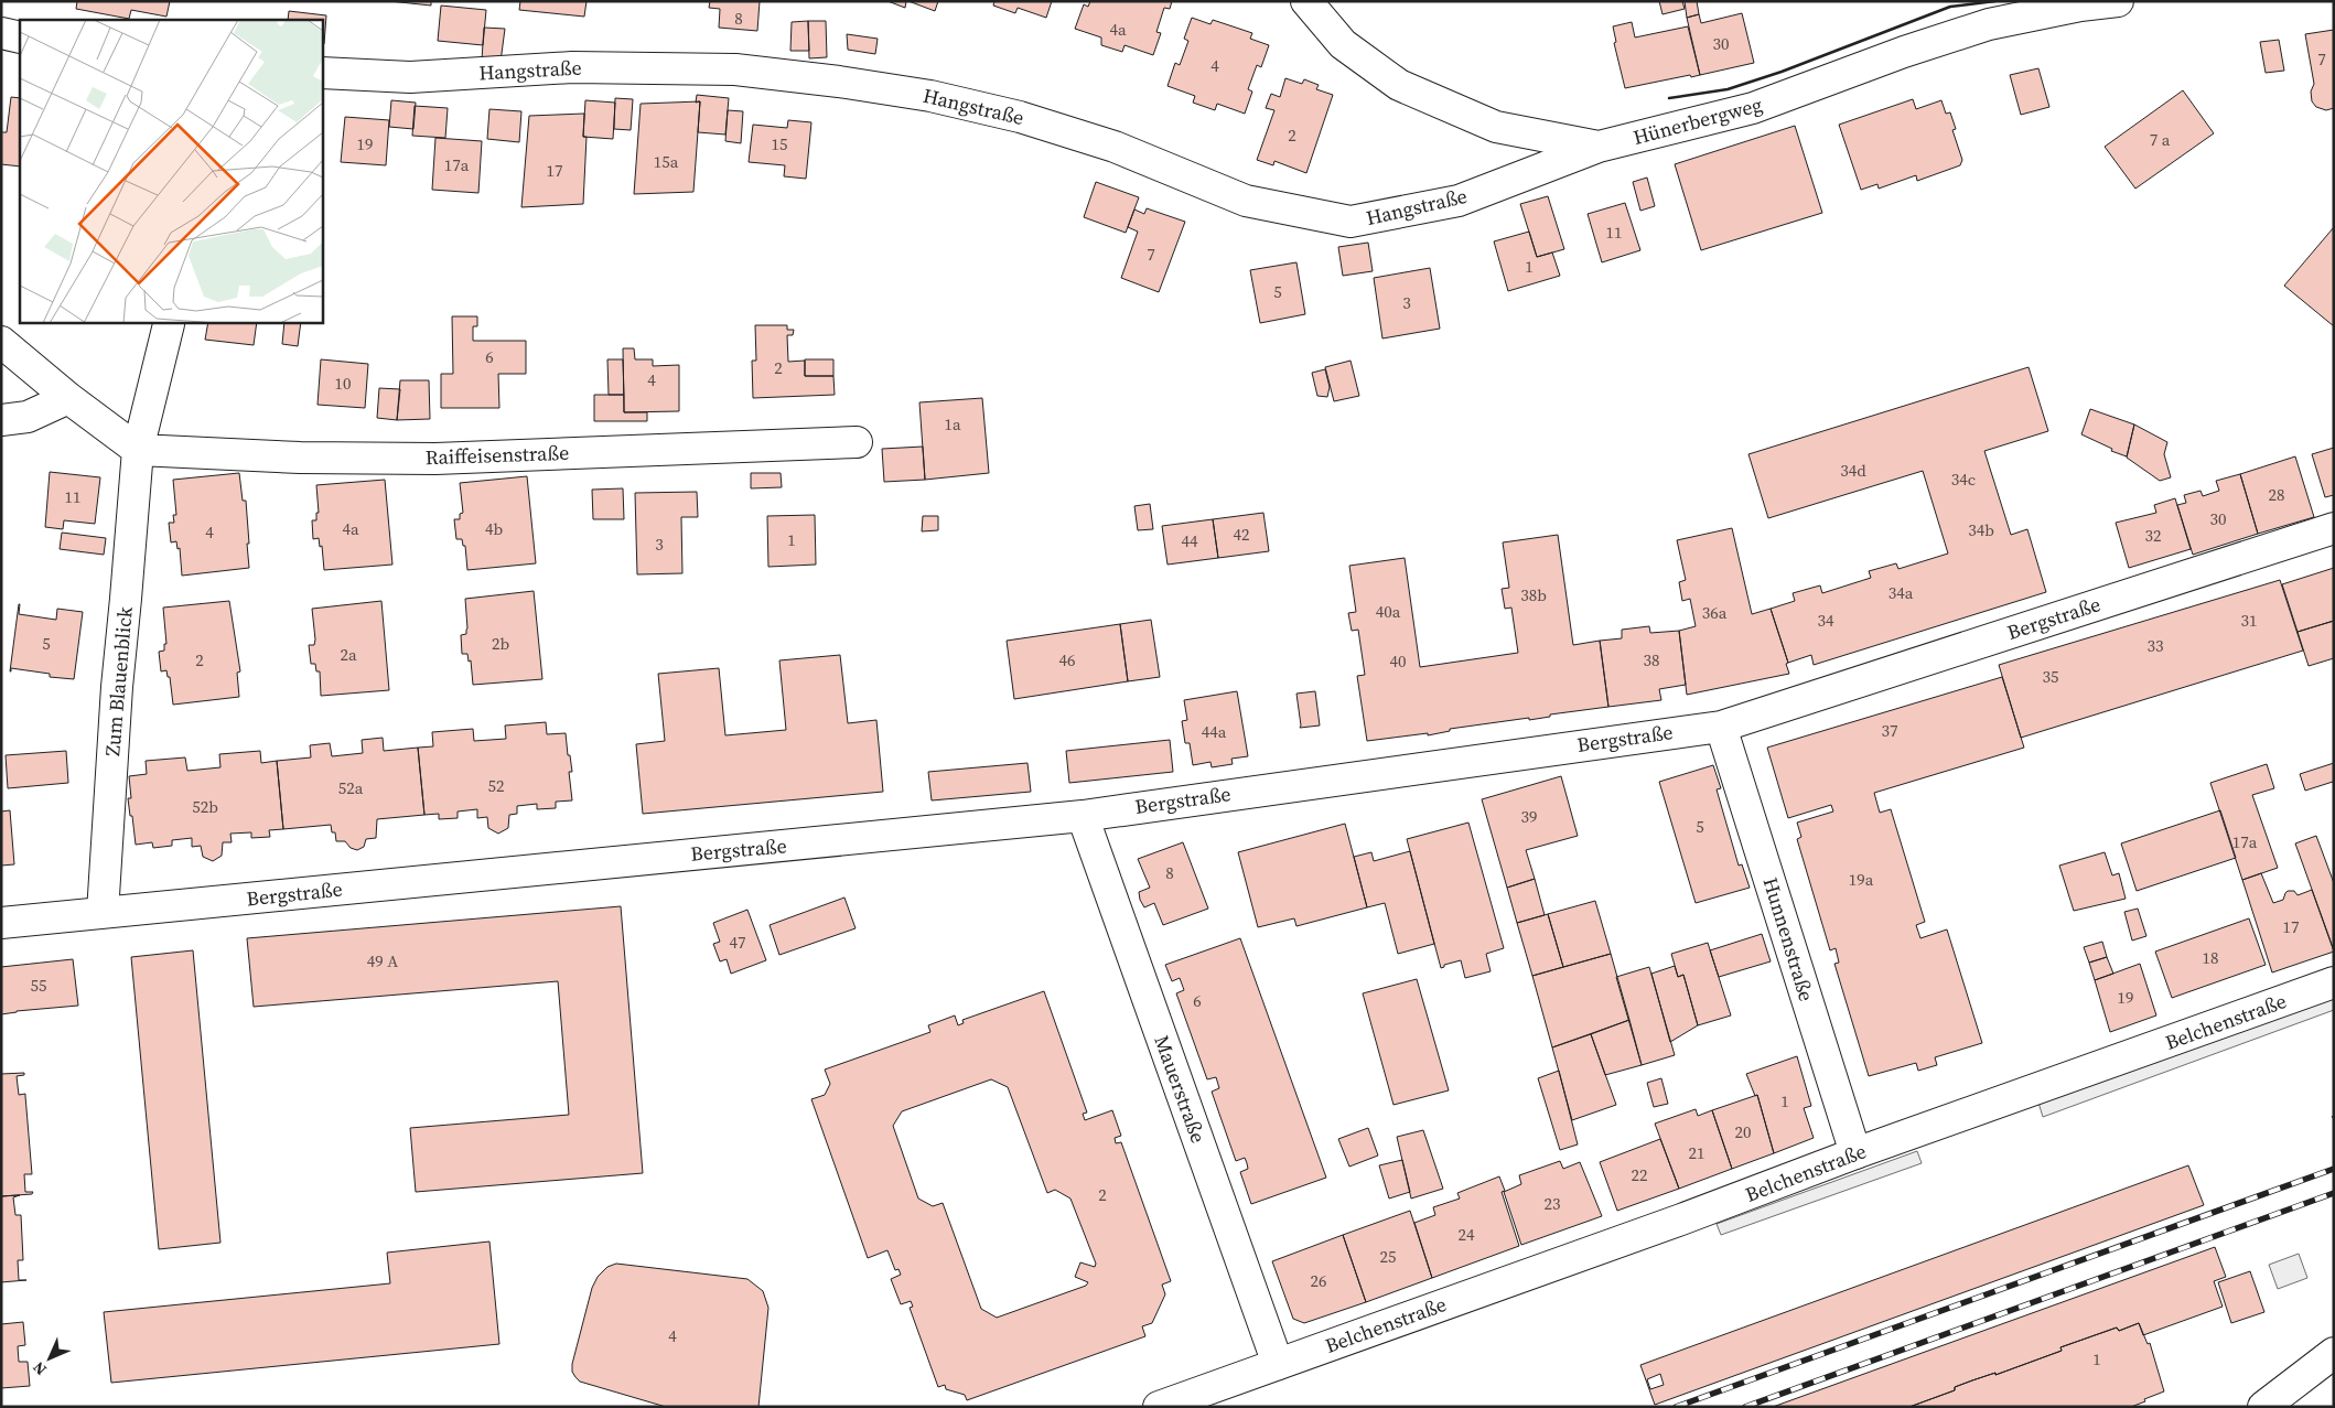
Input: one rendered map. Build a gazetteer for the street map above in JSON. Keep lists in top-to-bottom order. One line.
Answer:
{"streets":{"street":["Hangstraße","Hünerbergweg","Raiffeisenstraße","Bergstraße","Zum Blauenblick","Hunnenstraße","Belchenstraße","Mauerstraße"]},"crossings":[["Hangstraße","Hünerbergweg"],["Raiffeisenstraße","Zum Blauenblick"],["Bergstraße","Zum Blauenblick"],["Bergstraße","Hunnenstraße"],["Bergstraße","Mauerstraße"],["Hunnenstraße","Belchenstraße"],["Belchenstraße","Mauerstraße"]],"house_numbers":["8","4a","30","7","4","2","7 a","19","15","15a","17a","17","11","7","1","5","3","6","2","4","10","1a","34d","34c","28","11","30","4a","4b","34b","4","42","32","1","44","3","34a","38b","40a","36a","34","31","5","2b","33","2a","2","46","38","40","35","37","44a","52","52a","52b","39","5","17a","8","19a","17","47","18","49 A","55","19","6","1","20","21","22","2","23","24","25","26","4","1"],"north":"bottom left"}
